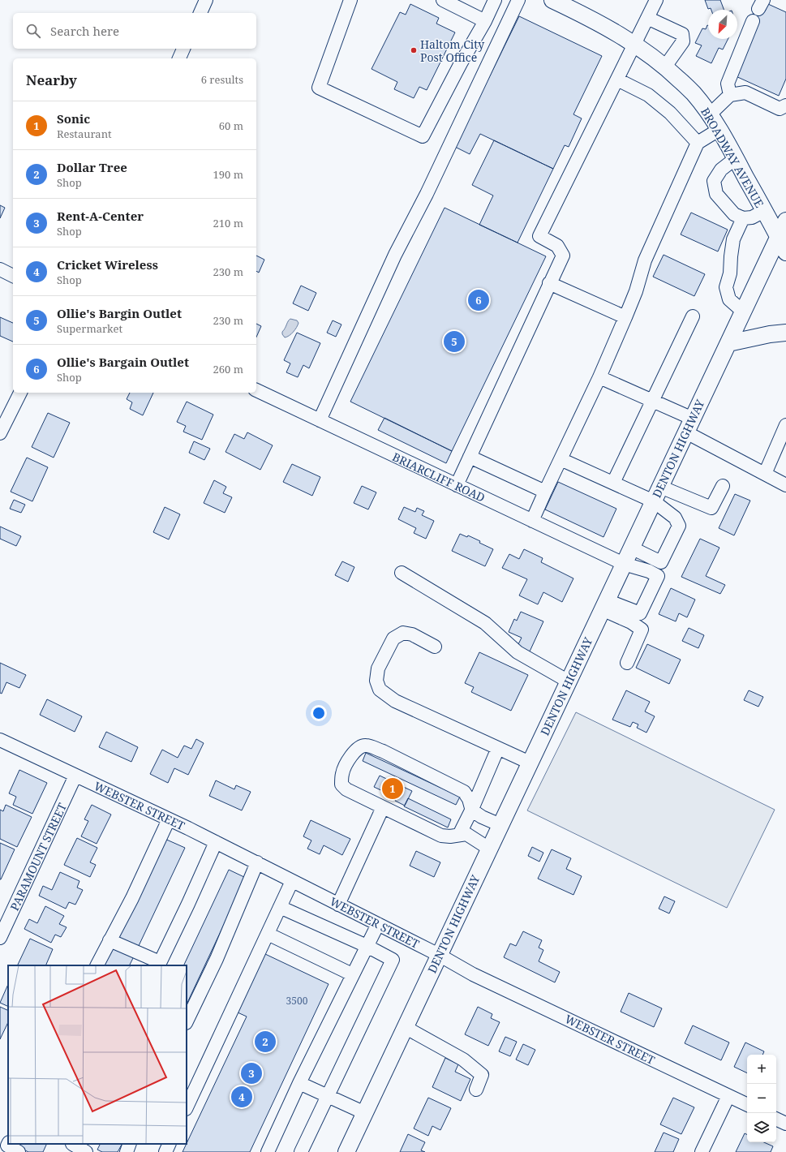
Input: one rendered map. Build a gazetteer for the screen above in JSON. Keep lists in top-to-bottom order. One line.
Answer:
{"streets":{"main road":["BROADWAY AVENUE","DENTON HIGHWAY"],"street":["BRIARCLIFF ROAD","WEBSTER STREET","PARAMOUNT STREET"]},"crossings":[["BROADWAY AVENUE","DENTON HIGHWAY"],["DENTON HIGHWAY","BRIARCLIFF ROAD"],["DENTON HIGHWAY","WEBSTER STREET"],["WEBSTER STREET","PARAMOUNT STREET"]],"places":["Haltom City Post Office"],"house_numbers":["3500"],"north":"bottom left","page":{"search":"Search here","heading":["Nearby","6 results"],"list":[{"mark":"1","name":"Sonic","note":"Restaurant","value":"60 m"},{"mark":"2","name":"Dollar Tree","note":"Shop","value":"190 m"},{"mark":"3","name":"Rent-A-Center","note":"Shop","value":"210 m"},{"mark":"4","name":"Cricket Wireless","note":"Shop","value":"230 m"},{"mark":"5","name":"Ollie's Bargin Outlet","note":"Supermarket","value":"230 m"},{"mark":"6","name":"Ollie's Bargain Outlet","note":"Shop","value":"260 m"}],"pins":["6","5","1","2","3","4"],"map_buttons":["+","−"]}}
